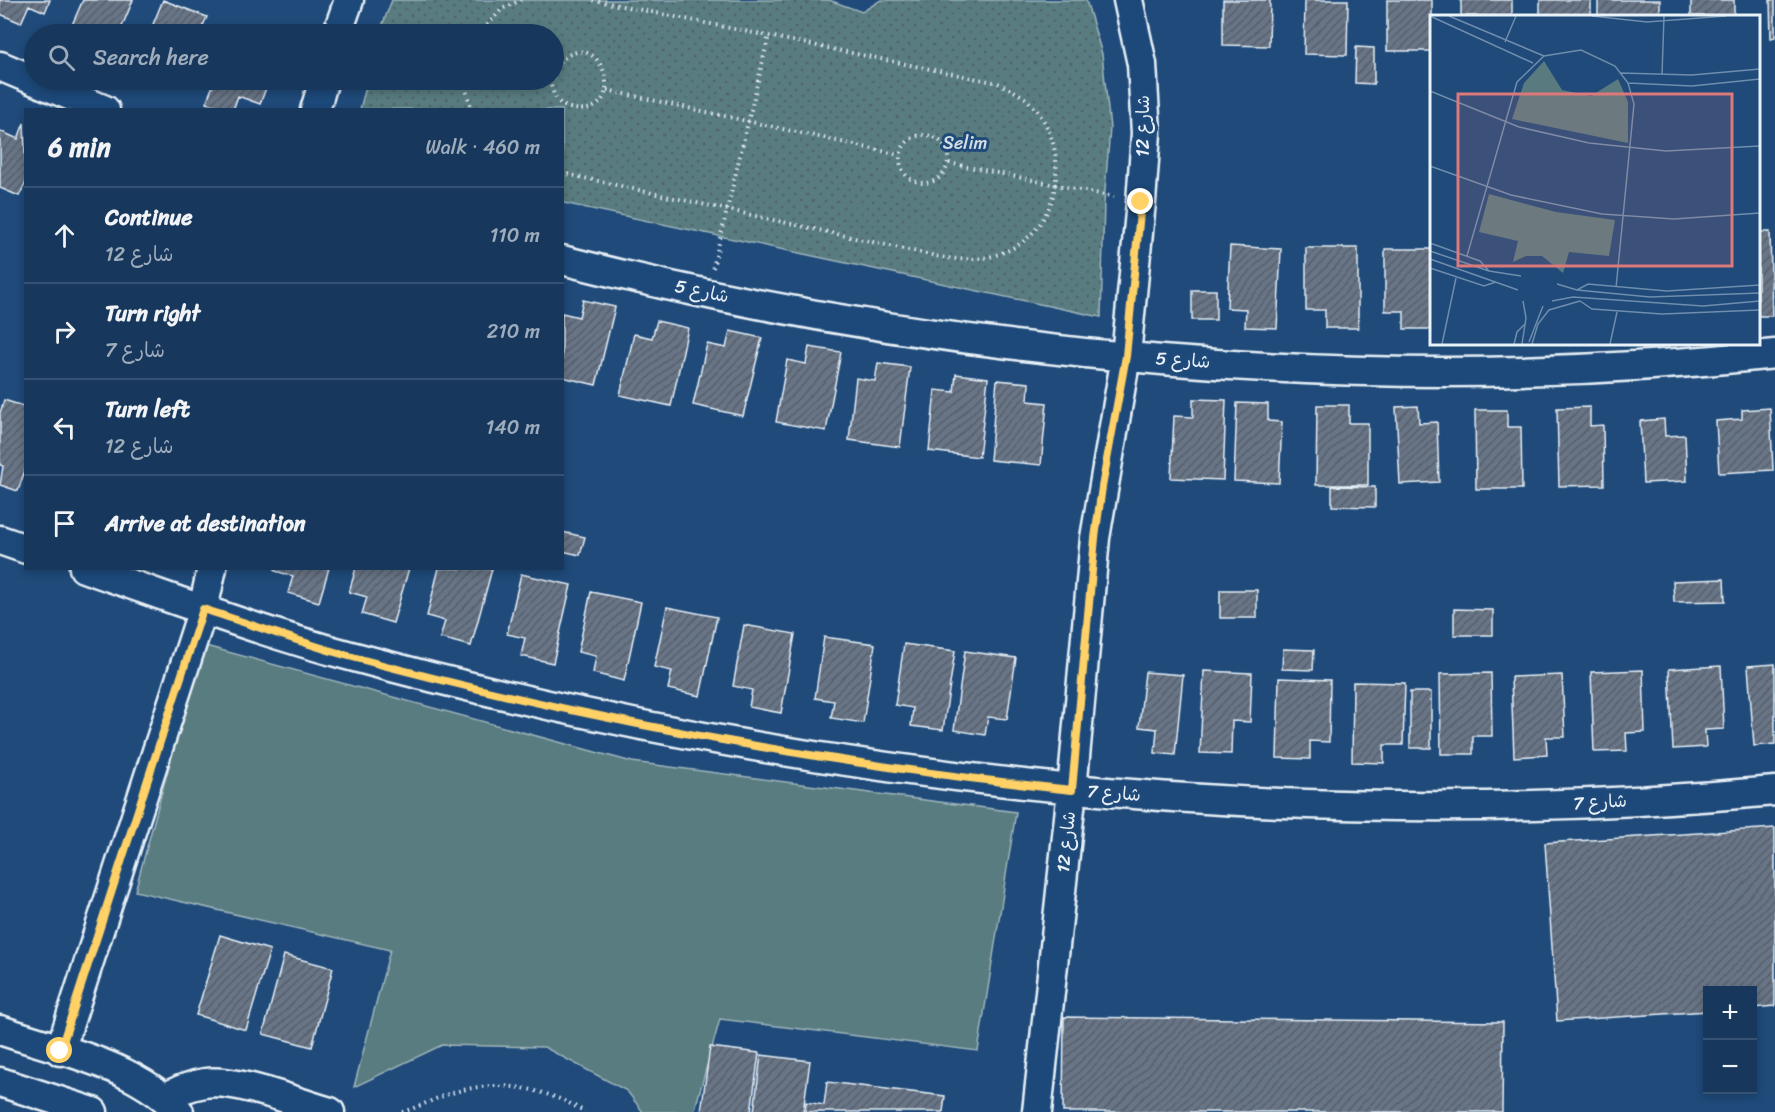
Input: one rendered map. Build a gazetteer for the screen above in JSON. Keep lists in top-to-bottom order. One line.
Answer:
{"streets":{"street":["شارع 12","شارع 5","شارع 7"]},"crossings":[["شارع 12","شارع 5"],["شارع 12","شارع 7"]],"parks":["Selim"],"page":{"search":"Search here","heading":["6 min","Walk · 460 m"],"list":[["Continue","شارع 12","110 m"],["Turn right","شارع 7","210 m"],["Turn left","شارع 12","140 m"],"Arrive at destination"],"map_buttons":["+","−"]}}
